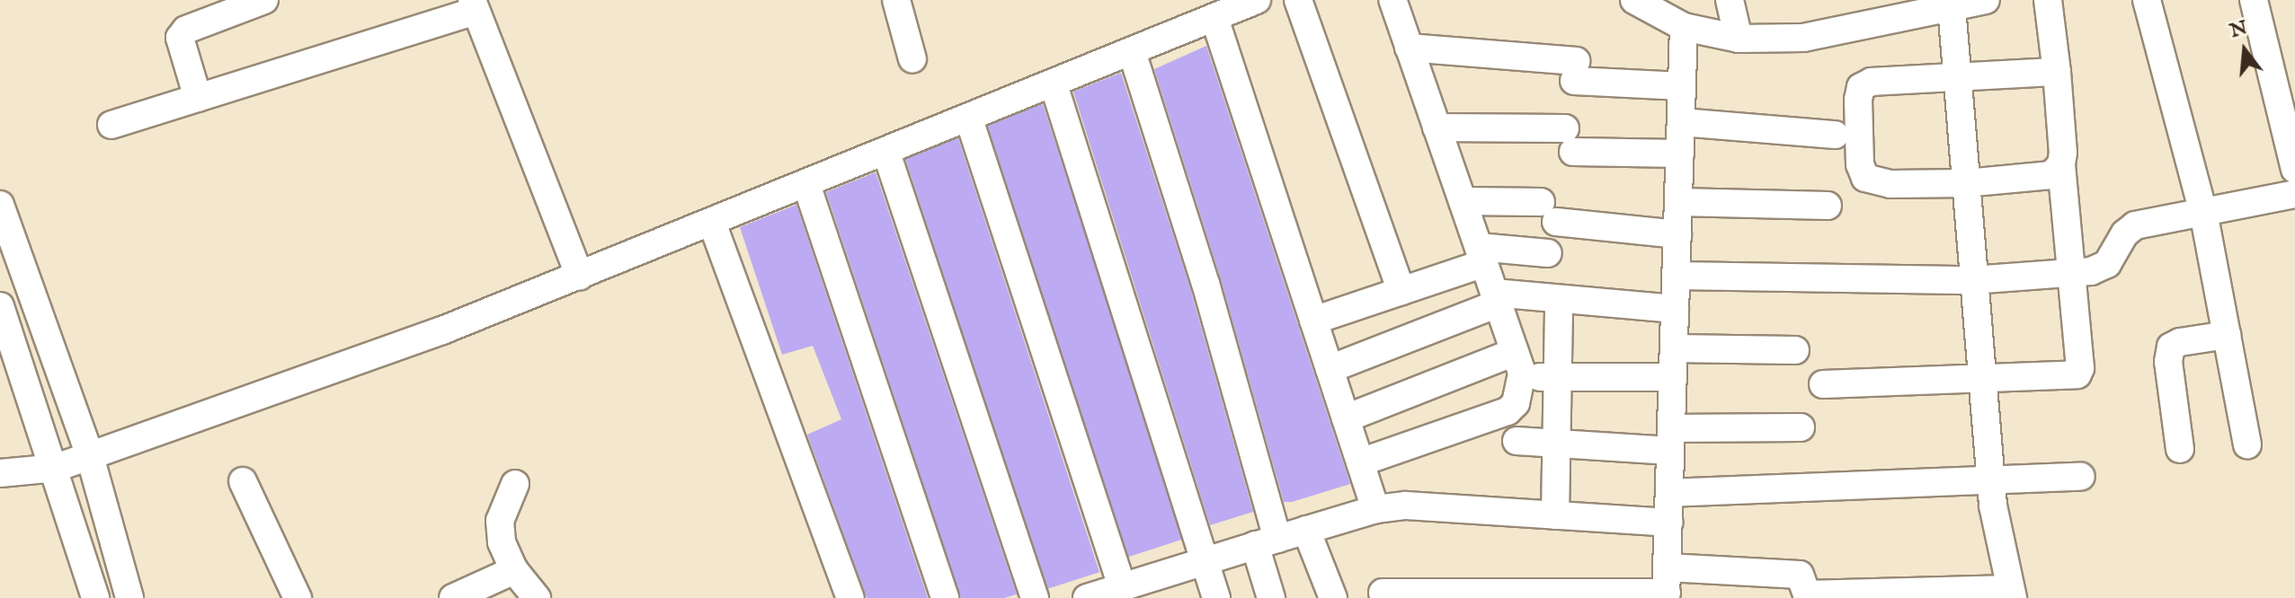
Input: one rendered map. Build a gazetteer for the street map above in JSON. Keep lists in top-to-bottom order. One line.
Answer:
{"north":"top"}
